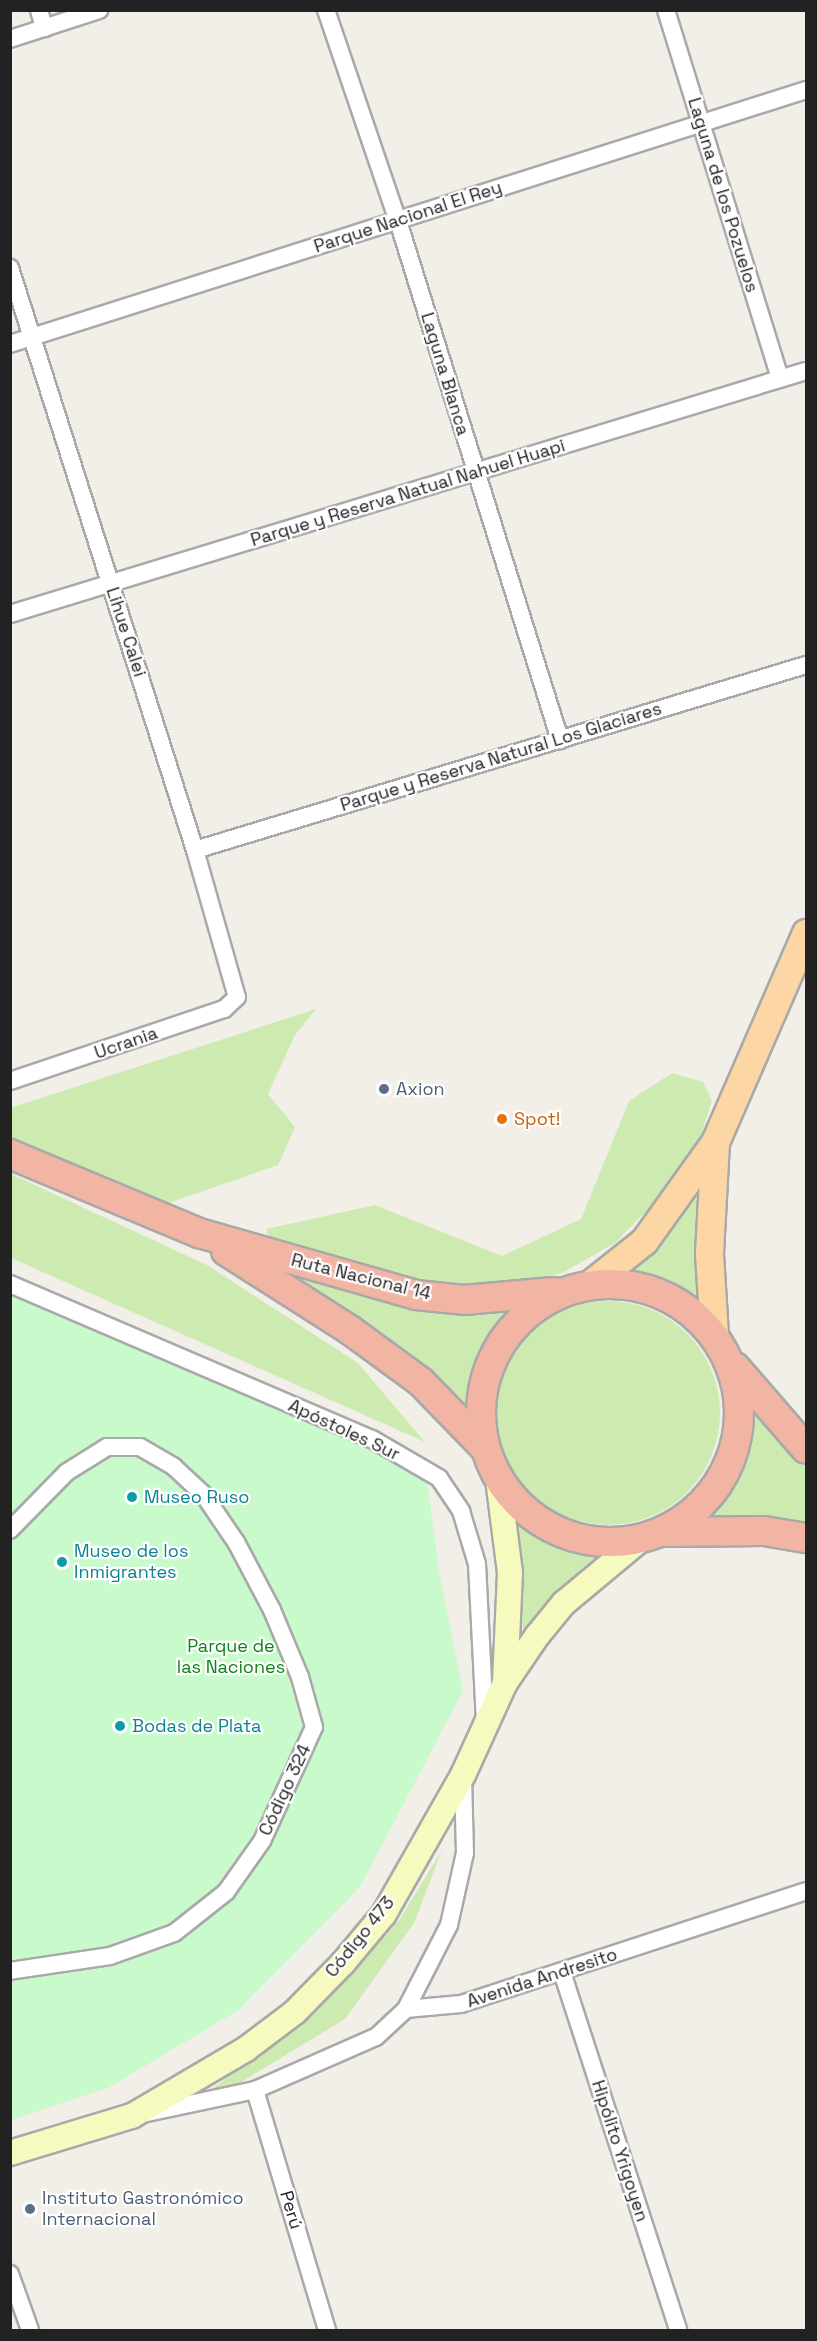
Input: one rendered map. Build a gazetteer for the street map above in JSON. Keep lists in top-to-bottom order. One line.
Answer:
{"streets":{"highway":["Ruta Nacional 14"],"main road":["Código 473"],"street":["Laguna de los Pozuelos","Parque Nacional El Rey","Laguna Blanca","Parque y Reserva Natual Nahuel Huapi","Lihue Calei","Parque y Reserva Natural Los Glaciares","Ucrania","Apóstoles Sur","Código 324","Avenida Andresito","Hipólito Yrigoyen","Perú"]},"crossings":[["Laguna de los Pozuelos","Parque Nacional El Rey"],["Laguna de los Pozuelos","Parque y Reserva Natual Nahuel Huapi"],["Parque Nacional El Rey","Laguna Blanca"],["Parque Nacional El Rey","Lihue Calei"],["Laguna Blanca","Parque y Reserva Natual Nahuel Huapi"],["Laguna Blanca","Parque y Reserva Natural Los Glaciares"],["Parque y Reserva Natual Nahuel Huapi","Lihue Calei"],["Lihue Calei","Parque y Reserva Natural Los Glaciares"],["Lihue Calei","Ucrania"],["Apóstoles Sur","Código 473"],["Avenida Andresito","Hipólito Yrigoyen"]],"parks":["Parque de las Naciones"],"places":["Axion","Spot!","Museo Ruso","Museo de los Inmigrantes","Bodas de Plata","Instituto Gastronómico Internacional"]}
